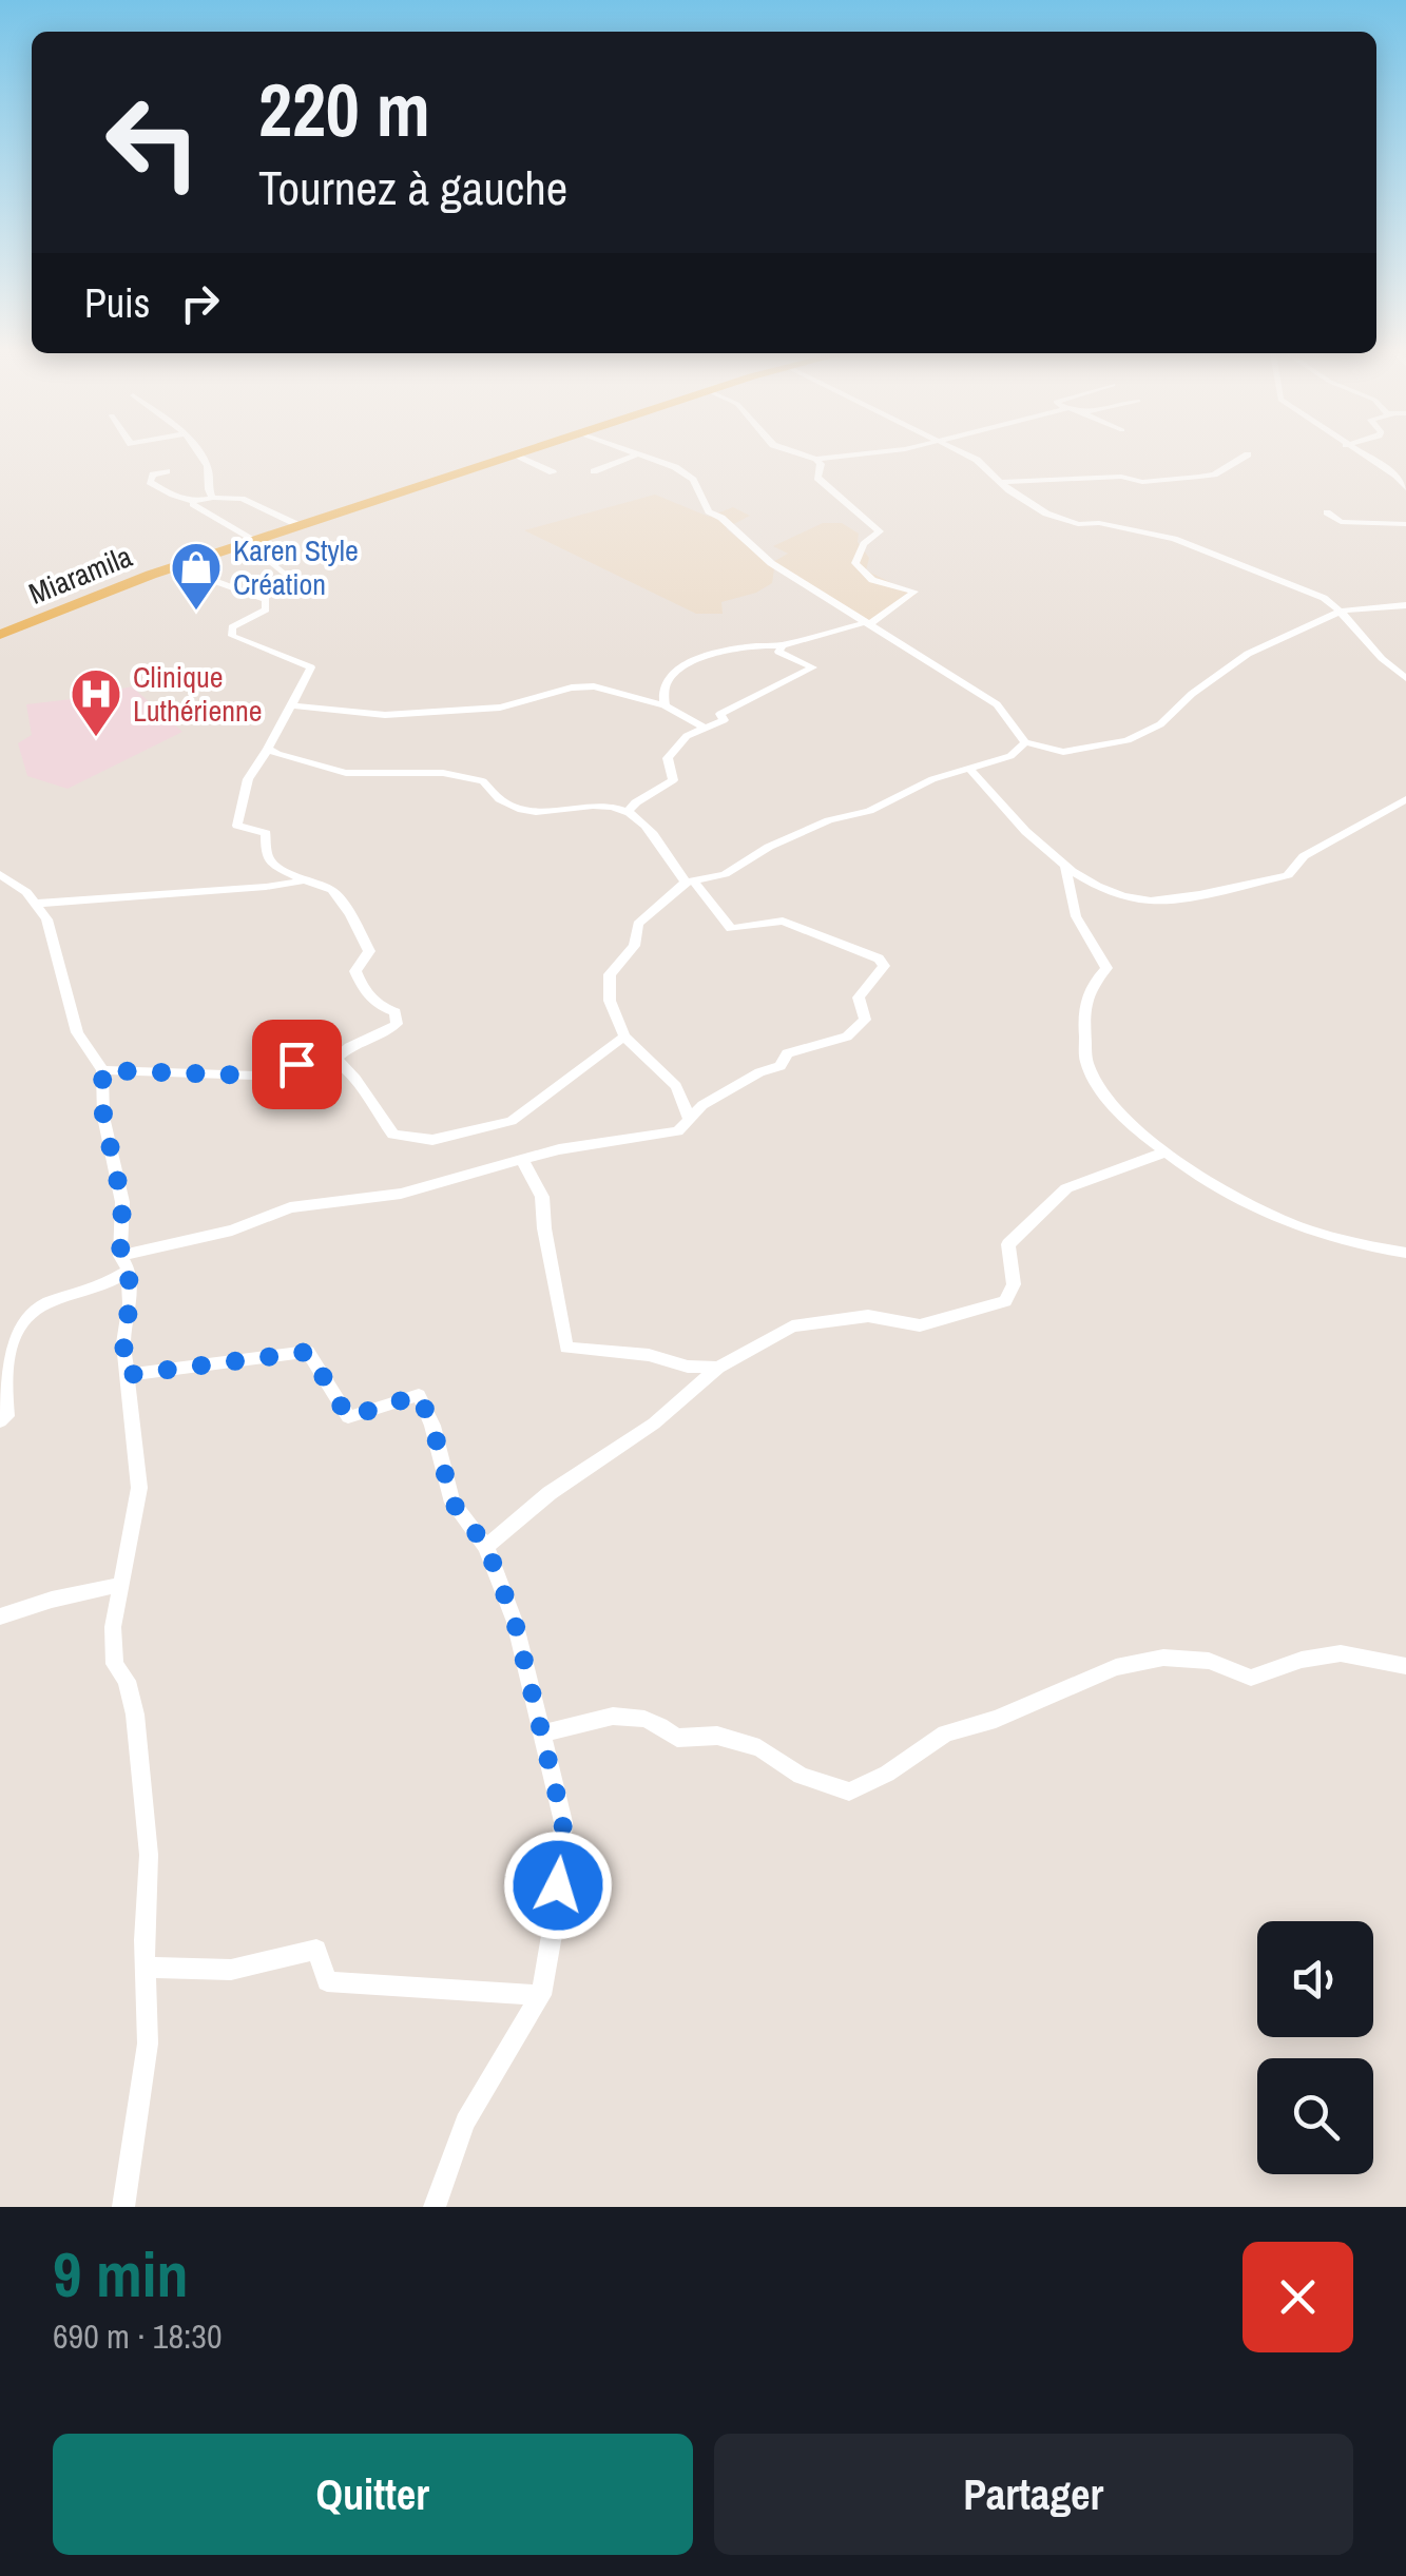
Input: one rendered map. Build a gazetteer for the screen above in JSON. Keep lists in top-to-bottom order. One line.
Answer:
{"streets":{"main road":["Miaramila"]},"places":{"shop":["Karen Style Création"],"hospital":["Clinique Luthérienne"]},"page":{"turn":["220 m","Tournez à gauche"],"then":"Puis","heading":["9 min","690 m · 18:30"],"buttons":["Quitter","Partager"]}}
